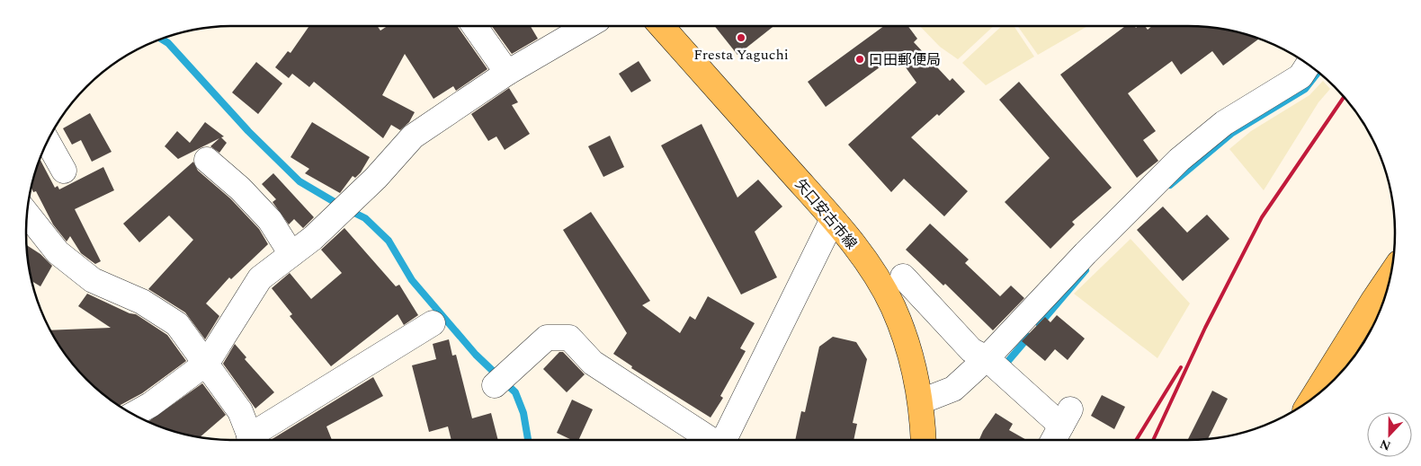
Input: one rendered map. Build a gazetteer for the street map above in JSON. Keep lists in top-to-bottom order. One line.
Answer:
{"streets":{"main road":["矢口安古市線"]},"places":["Fresta Yaguchi","口田郵便局"],"north":"bottom"}
